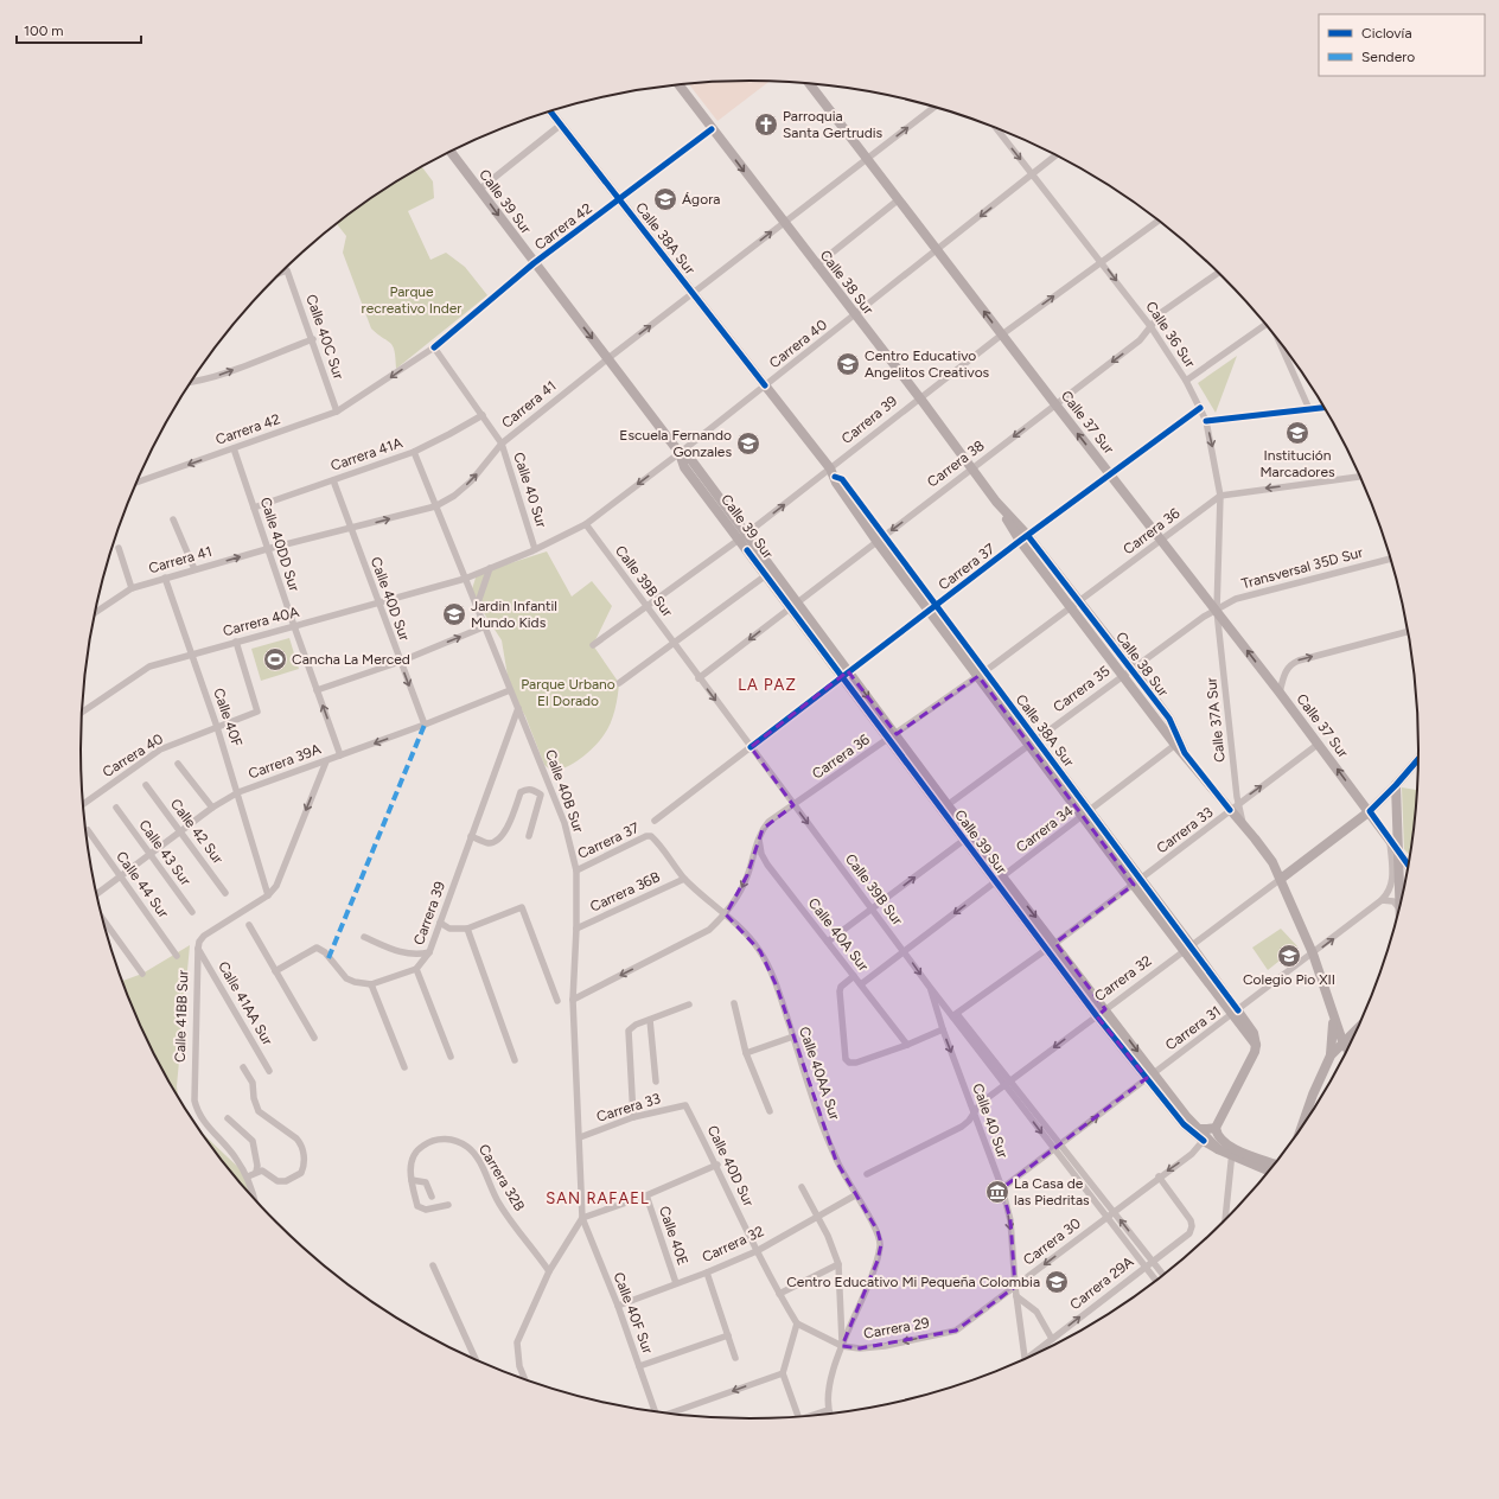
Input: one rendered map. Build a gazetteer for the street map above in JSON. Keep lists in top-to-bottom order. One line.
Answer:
{"streets":{"street":["Calle 39 Sur","Carrera 42","Calle 38A Sur","Calle 38 Sur","Calle 36 Sur","Calle 40C Sur","Carrera 40","Carrera 41","Carrera 39","Calle 37 Sur","Carrera 41A","Carrera 38","Calle 40 Sur","Carrera 36","Calle 40DD Sur","Carrera 37","Transversal 35D Sur","Calle 39B Sur","Calle 40D Sur","Carrera 40A","Carrera 35","Calle 40F","Calle 37A Sur","Carrera 39A","Calle 40B Sur","Carrera 34","Carrera 33","Calle 42 Sur","Calle 43 Sur","Calle 44 Sur","Carrera 36B","Calle 40A Sur","Carrera 32","Calle 41AA Sur","Calle 41BB Sur","Carrera 31","Calle 40AA Sur","Carrera 32B","Calle 40E","Carrera 30","Carrera 29A","Calle 40F Sur","Carrera 29"]},"crossings":[["Calle 39 Sur","Carrera 42"],["Calle 39 Sur","Calle 38A Sur"],["Calle 39 Sur","Carrera 40"],["Calle 39 Sur","Carrera 41"],["Calle 39 Sur","Carrera 39"],["Calle 39 Sur","Carrera 38"],["Calle 39 Sur","Carrera 36"],["Calle 39 Sur","Carrera 37"],["Calle 39 Sur","Carrera 35"],["Calle 39 Sur","Carrera 34"],["Calle 39 Sur","Carrera 33"],["Calle 39 Sur","Carrera 32"],["Calle 39 Sur","Carrera 31"],["Calle 39 Sur","Carrera 30"],["Carrera 42","Calle 38A Sur"],["Carrera 42","Calle 38 Sur"],["Carrera 42","Calle 40C Sur"],["Carrera 42","Calle 40 Sur"],["Carrera 42","Calle 40DD Sur"],["Calle 38A Sur","Carrera 40"],["Calle 38A Sur","Carrera 41"],["Calle 38A Sur","Carrera 39"],["Calle 38A Sur","Carrera 38"],["Calle 38A Sur","Carrera 36"],["Calle 38A Sur","Carrera 37"],["Calle 38A Sur","Carrera 35"],["Calle 38A Sur","Carrera 34"],["Calle 38A Sur","Carrera 33"],["Calle 38A Sur","Carrera 32"],["Calle 38A Sur","Carrera 31"],["Calle 38 Sur","Carrera 40"],["Calle 38 Sur","Carrera 41"],["Calle 38 Sur","Carrera 39"],["Calle 38 Sur","Carrera 38"],["Calle 38 Sur","Carrera 36"],["Calle 38 Sur","Carrera 37"],["Calle 38 Sur","Carrera 35"],["Calle 38 Sur","Calle 37A Sur"],["Calle 38 Sur","Carrera 34"],["Calle 38 Sur","Carrera 33"],["Calle 38 Sur","Carrera 32"],["Calle 38 Sur","Carrera 31"],["Calle 36 Sur","Carrera 40"],["Calle 36 Sur","Carrera 39"],["Calle 36 Sur","Calle 37 Sur"],["Calle 36 Sur","Carrera 38"],["Calle 36 Sur","Carrera 36"],["Calle 36 Sur","Carrera 37"],["Calle 36 Sur","Transversal 35D Sur"],["Calle 36 Sur","Carrera 35"],["Calle 36 Sur","Calle 37A Sur"],["Carrera 40","Calle 37 Sur"],["Carrera 40","Calle 40 Sur"],["Carrera 40","Calle 39B Sur"],["Carrera 40","Carrera 40A"],["Carrera 40","Calle 40F"],["Carrera 40","Calle 40B Sur"],["Carrera 41","Calle 37 Sur"],["Carrera 41","Calle 40 Sur"],["Carrera 41","Calle 40DD Sur"],["Carrera 41","Calle 40D Sur"],["Carrera 41","Calle 40F"],["Carrera 41","Calle 40B Sur"],["Carrera 39","Calle 37 Sur"],["Carrera 39","Calle 39B Sur"],["Carrera 39","Calle 40B Sur"],["Calle 37 Sur","Carrera 38"],["Calle 37 Sur","Carrera 36"],["Calle 37 Sur","Carrera 37"],["Calle 37 Sur","Transversal 35D Sur"],["Calle 37 Sur","Carrera 35"],["Calle 37 Sur","Calle 37A Sur"],["Calle 37 Sur","Carrera 33"],["Calle 37 Sur","Carrera 32"],["Carrera 41A","Calle 40 Sur"],["Carrera 41A","Calle 40DD Sur"],["Carrera 41A","Calle 40D Sur"],["Carrera 41A","Calle 40B Sur"],["Carrera 38","Calle 39B Sur"],["Calle 40 Sur","Calle 39B Sur"],["Calle 40 Sur","Carrera 32"],["Calle 40 Sur","Carrera 31"],["Calle 40 Sur","Carrera 30"],["Carrera 36","Calle 39B Sur"],["Carrera 36","Calle 40B Sur"],["Carrera 36","Calle 40A Sur"],["Carrera 36","Calle 40AA Sur"],["Calle 40DD Sur","Carrera 40A"],["Calle 40DD Sur","Carrera 39A"],["Carrera 37","Calle 39B Sur"],["Carrera 37","Calle 40B Sur"],["Carrera 37","Calle 40AA Sur"],["Transversal 35D Sur","Carrera 35"],["Transversal 35D Sur","Calle 37A Sur"],["Calle 39B Sur","Carrera 34"],["Calle 39B Sur","Carrera 33"],["Calle 39B Sur","Carrera 32"],["Calle 39B Sur","Carrera 31"],["Calle 39B Sur","Carrera 30"],["Calle 39B Sur","Carrera 29A"],["Calle 40D Sur","Carrera 40A"],["Calle 40D Sur","Carrera 39A"],["Calle 40D Sur","Carrera 33"],["Calle 40D Sur","Carrera 32"],["Carrera 40A","Calle 40F"],["Carrera 40A","Calle 40B Sur"],["Carrera 35","Calle 37A Sur"],["Calle 40F","Carrera 39A"],["Calle 37A Sur","Carrera 33"],["Carrera 39A","Calle 40B Sur"],["Carrera 39A","Calle 42 Sur"],["Carrera 39A","Calle 43 Sur"],["Carrera 39A","Calle 44 Sur"],["Calle 40B Sur","Carrera 33"],["Calle 40B Sur","Carrera 36B"],["Calle 40B Sur","Calle 40F Sur"],["Carrera 34","Calle 40A Sur"],["Carrera 36B","Calle 40AA Sur"],["Carrera 32","Calle 40AA Sur"],["Carrera 32","Calle 40E"],["Carrera 32","Calle 40F Sur"],["Calle 41AA Sur","Calle 41BB Sur"],["Calle 40AA Sur","Carrera 29"],["Carrera 30","Carrera 29A"],["Carrera 30","Carrera 29"]],"one_way":["Calle 36 Sur","Carrera 41","Calle 37 Sur","Carrera 38","Carrera 31","Carrera 30","Carrera 29A","Carrera 29"],"districts":["LA PAZ","SAN RAFAEL"],"parks":["Parque recreativo Inder","Parque Urbano El Dorado"],"places":{"church":["Parroquia Santa Gertrudis"],"school or university":["Ágora","Centro Educativo Angelitos Creativos","Institución Marcadores","Escuela Fernando Gonzales","Jardin Infantil Mundo Kids","Colegio Pio XII","Centro Educativo Mi Pequeña Colombia"],"sports":["Cancha La Merced"],"museum":["La Casa de las Piedritas"]},"legend":["Ciclovía","Sendero"],"scale_bar":"100 m"}
